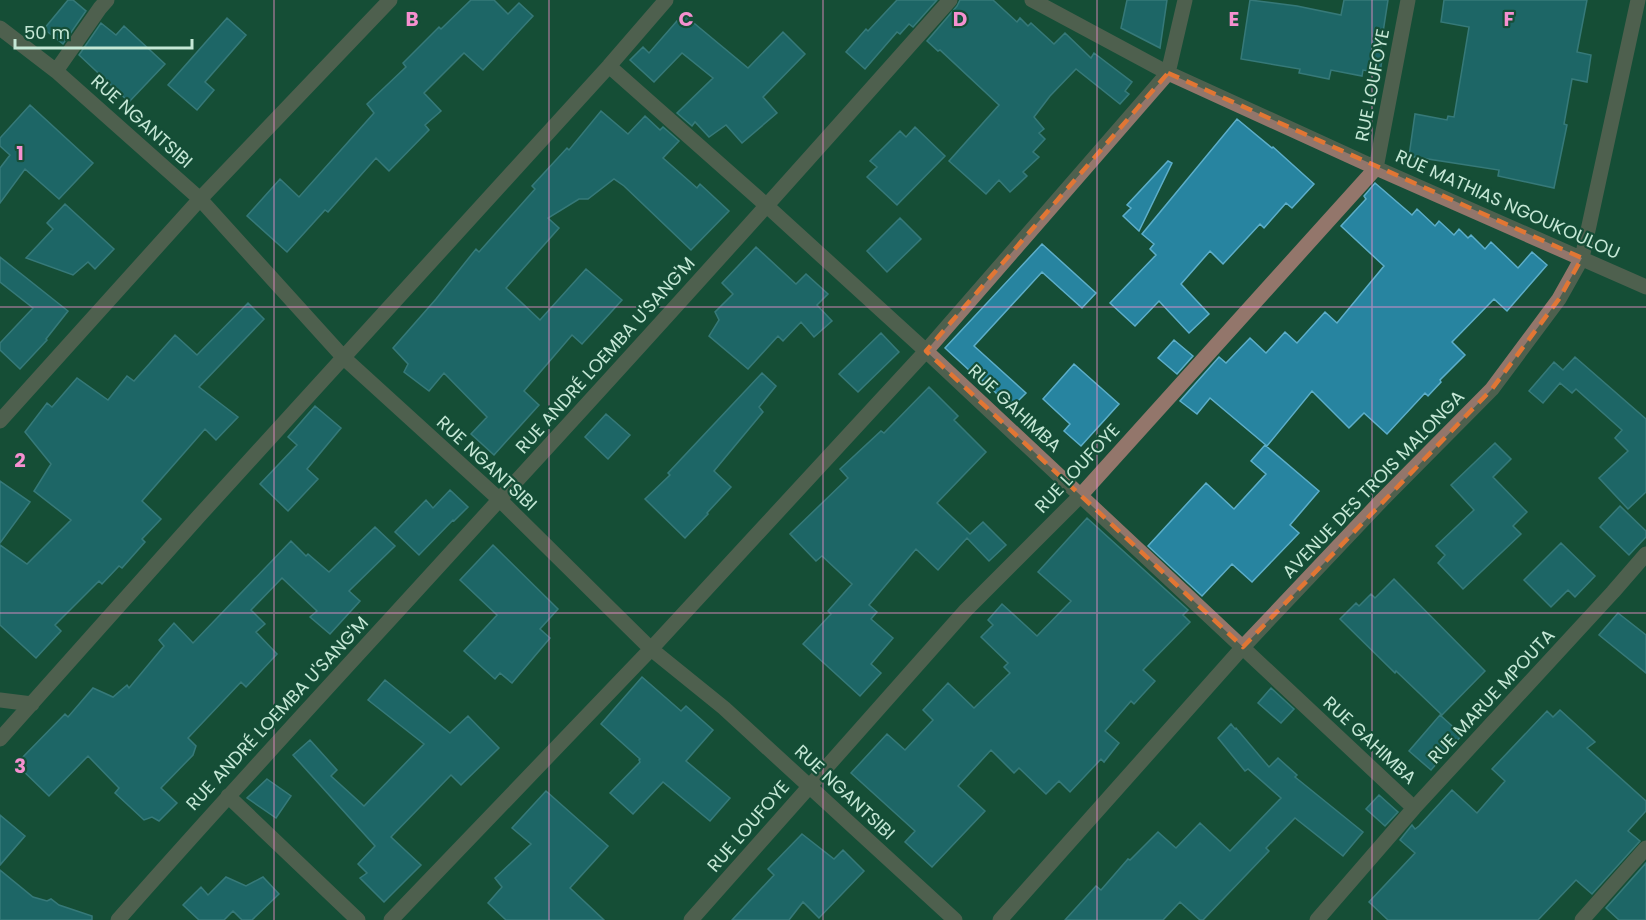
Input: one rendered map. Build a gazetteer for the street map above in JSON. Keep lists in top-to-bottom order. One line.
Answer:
{"streets":{"street":["RUE LOUFOYE","RUE NGANTSIBI","RUE MATHIAS NGOUKOULOU","RUE ANDRÉ LOEMBA U'SANG'M","RUE GAHIMBA","AVENUE DES TROIS MALONGA","RUE MARUE MPOUTA"]},"crossings":[["RUE LOUFOYE","RUE NGANTSIBI"],["RUE LOUFOYE","RUE MATHIAS NGOUKOULOU"],["RUE LOUFOYE","RUE GAHIMBA"],["RUE NGANTSIBI","RUE ANDRÉ LOEMBA U'SANG'M"],["RUE MATHIAS NGOUKOULOU","AVENUE DES TROIS MALONGA"],["RUE ANDRÉ LOEMBA U'SANG'M","RUE GAHIMBA"],["RUE GAHIMBA","AVENUE DES TROIS MALONGA"],["RUE GAHIMBA","RUE MARUE MPOUTA"]],"scale_bar":"50 m","grid":{"columns":["B","C","D","E","F"],"rows":["1","2","3"]}}
